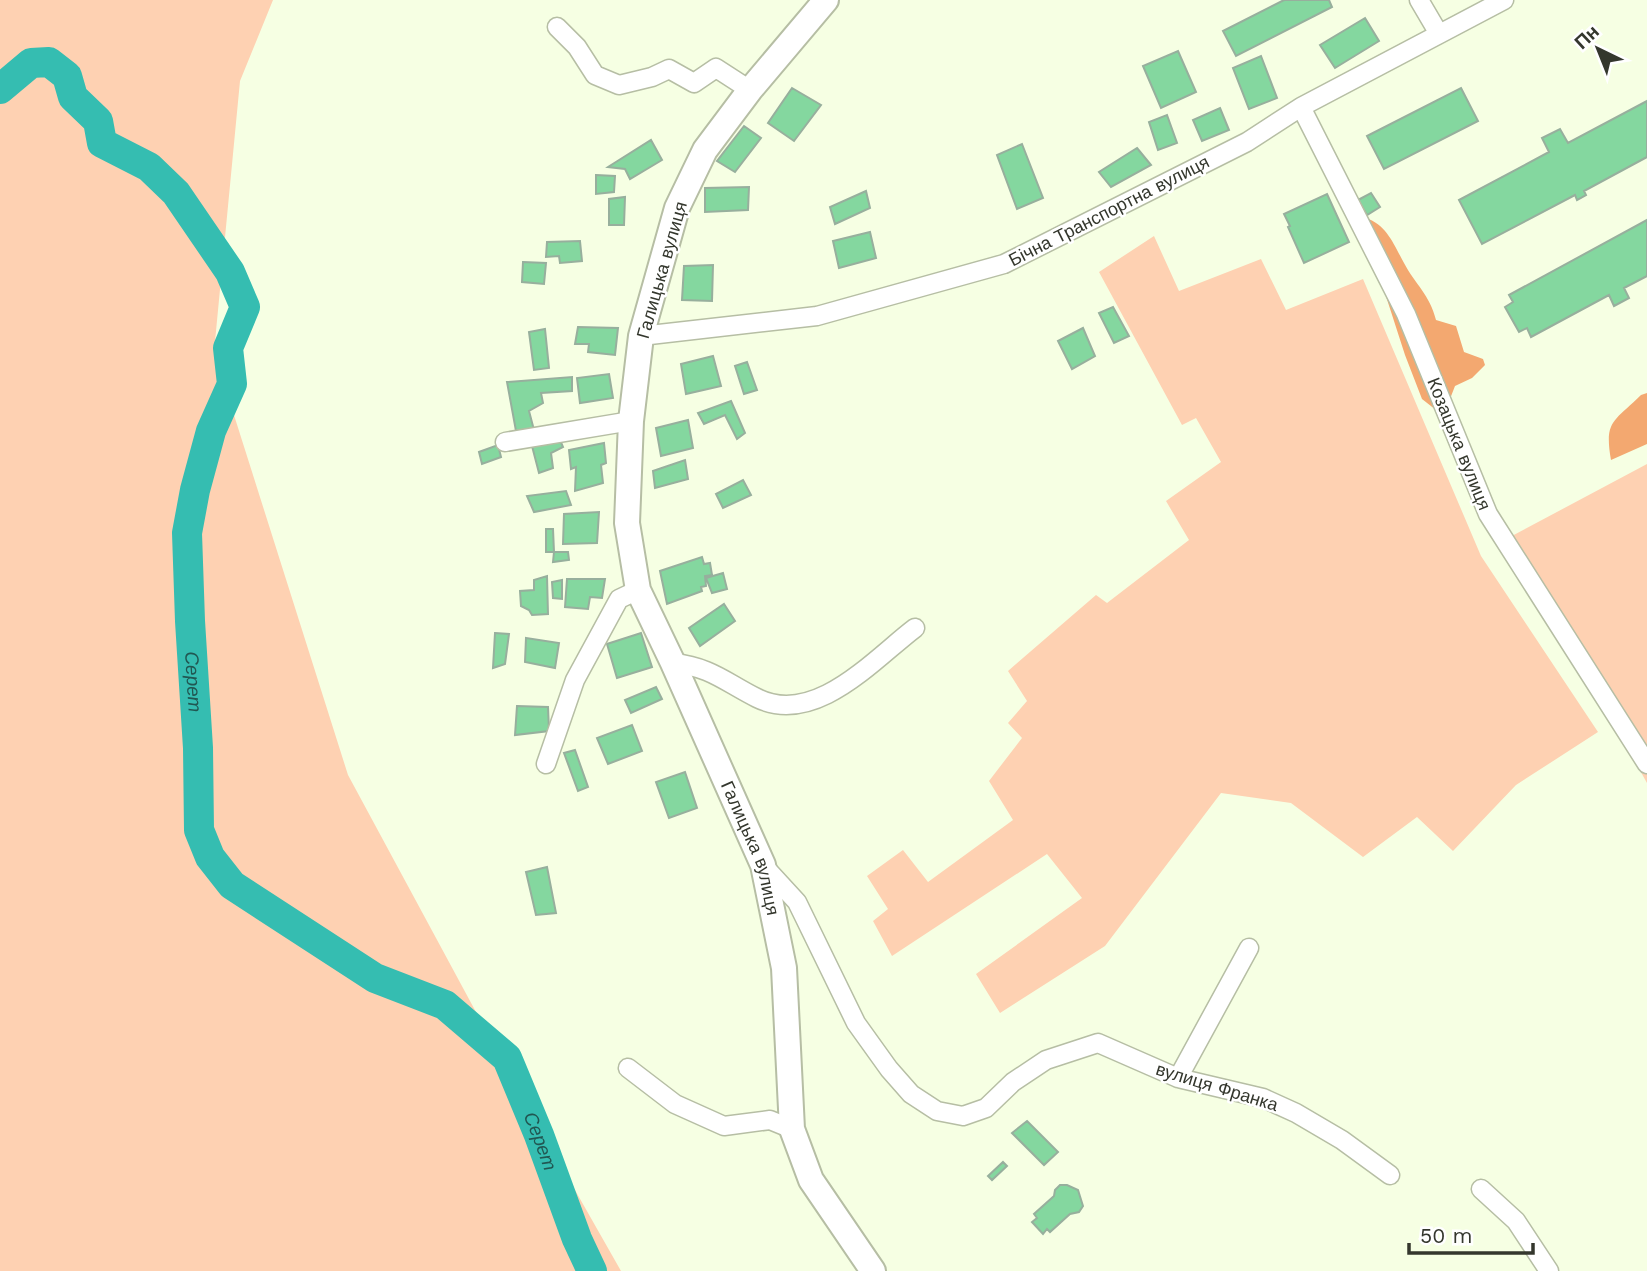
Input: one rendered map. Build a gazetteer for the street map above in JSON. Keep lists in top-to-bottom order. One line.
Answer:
{"streets":{"main road":["Галицька вулиця"],"street":["Бічна Транспортна вулиця","Козацька вулиця","вулиця Франка"]},"crossings":[["Бічна Транспортна вулиця","Галицька вулиця"],["Бічна Транспортна вулиця","Козацька вулиця"],["Галицька вулиця","вулиця Франка"]],"water":["Серет"],"scale_bar":"50 m","north":"top left"}
